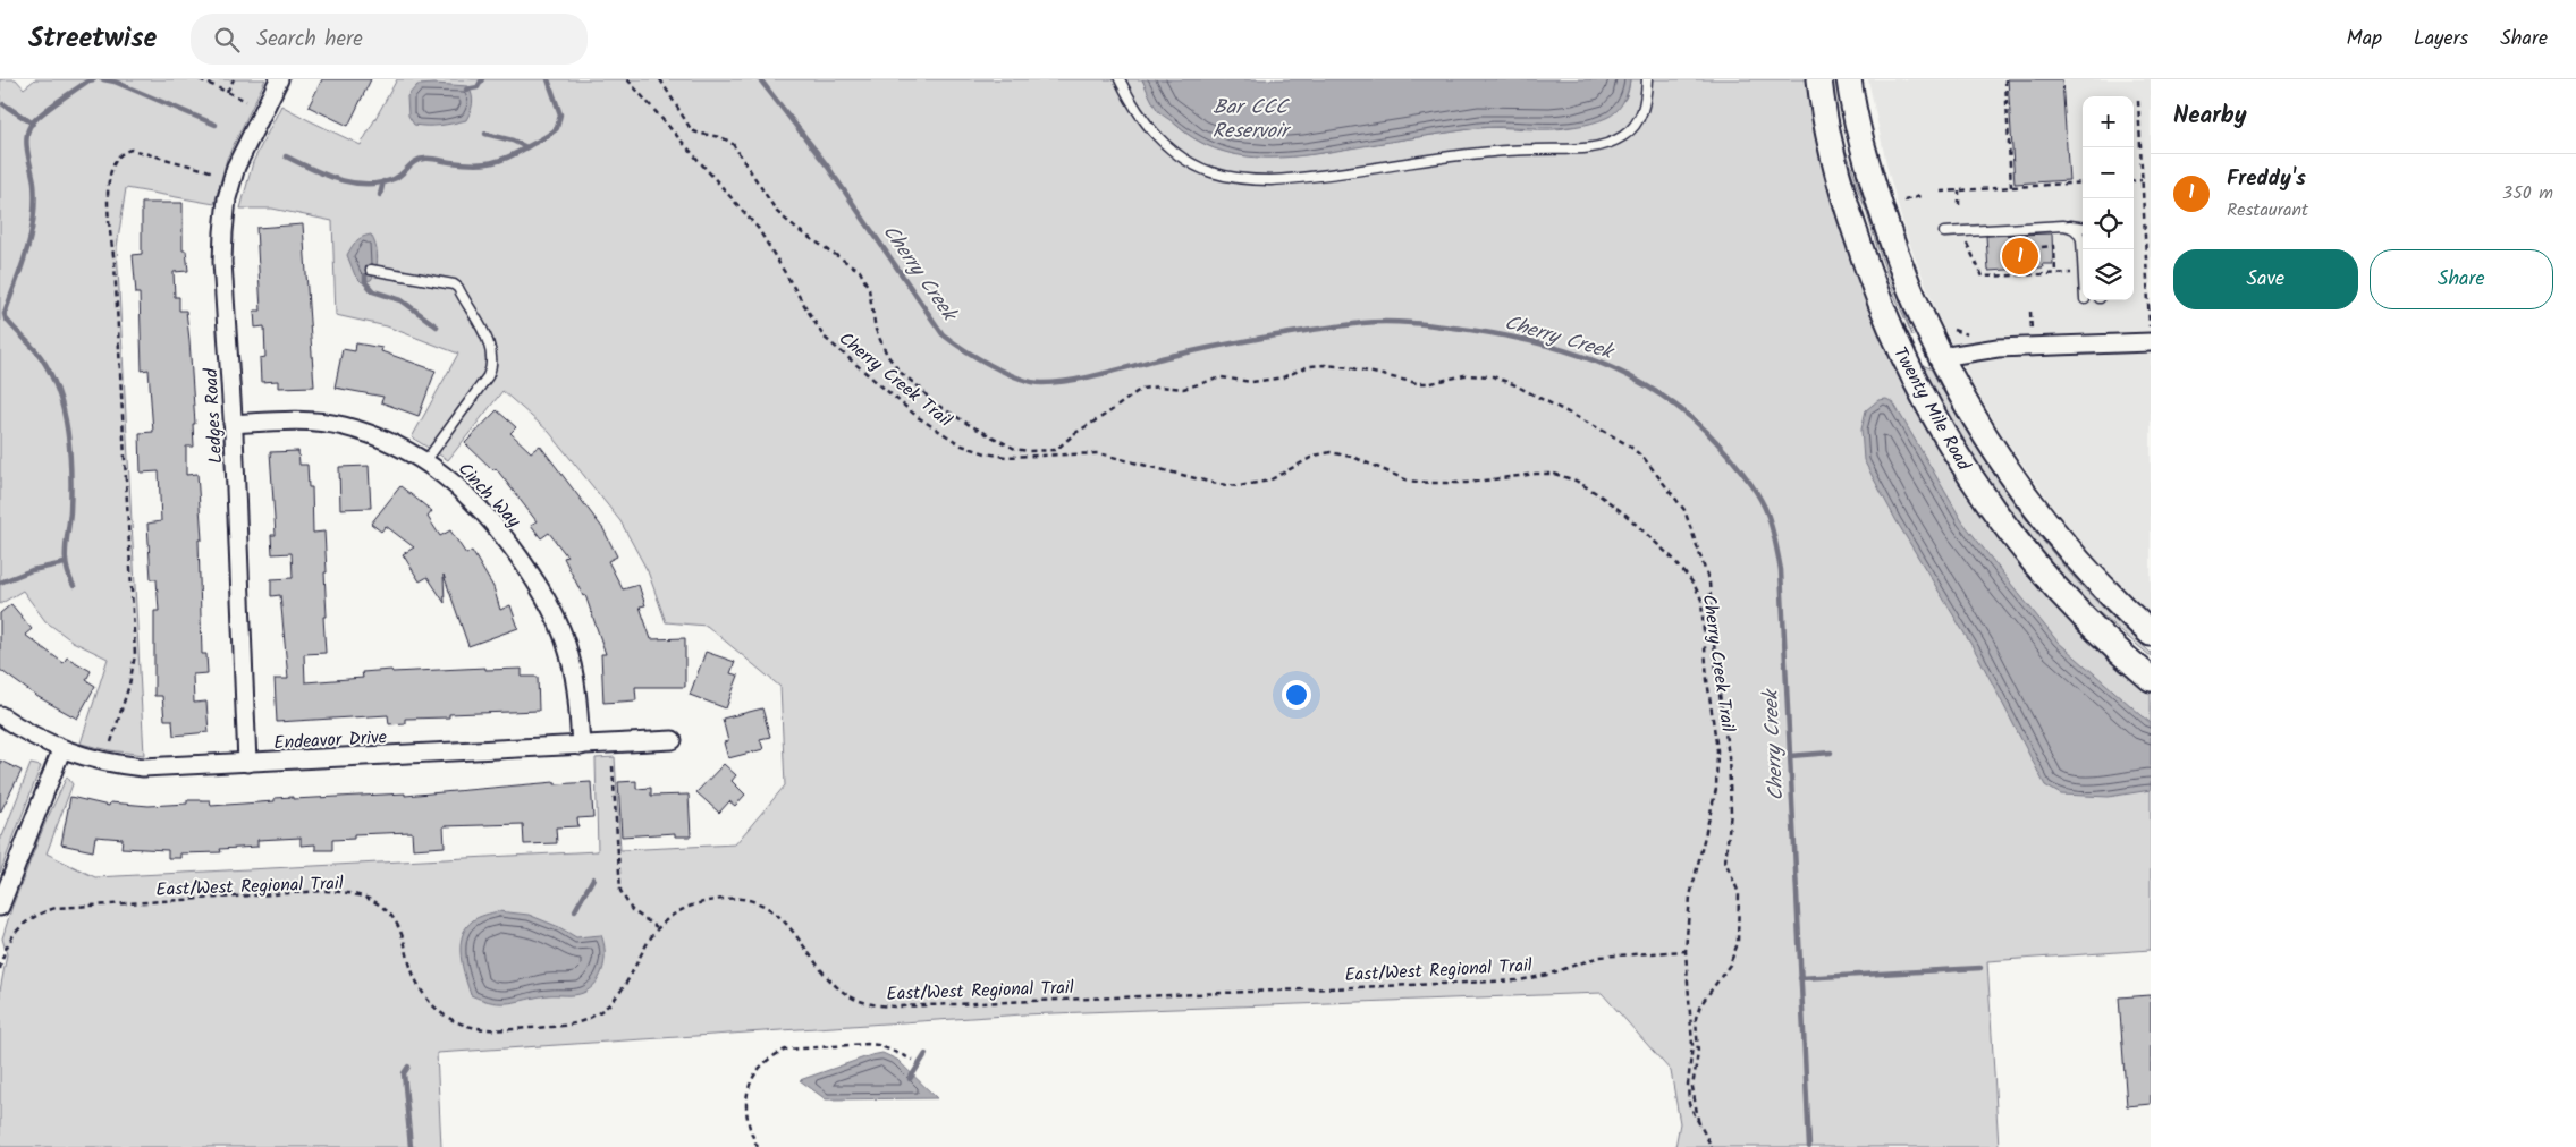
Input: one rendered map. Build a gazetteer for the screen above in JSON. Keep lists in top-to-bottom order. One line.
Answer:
{"streets":{"main road":["Twenty Mile Road"],"street":["Ledges Road","Cinch Way","Endeavor Drive"],"path":["Cherry Creek Trail","East/West Regional Trail"]},"crossings":[["Cherry Creek Trail","East/West Regional Trail"],["Ledges Road","Cinch Way"],["Ledges Road","Endeavor Drive"],["Cinch Way","Endeavor Drive"]],"water":["Bar CCC Reservoir","Cherry Creek"],"page":{"header":"Streetwise","search":"Search here","nav":["Map","Layers","Share"],"heading":"Nearby","map_buttons":["+","−"],"list":[{"mark":"1","name":"Freddy's","note":"Restaurant","value":"350 m"}],"buttons":["Save","Share"],"pins":"1"}}
